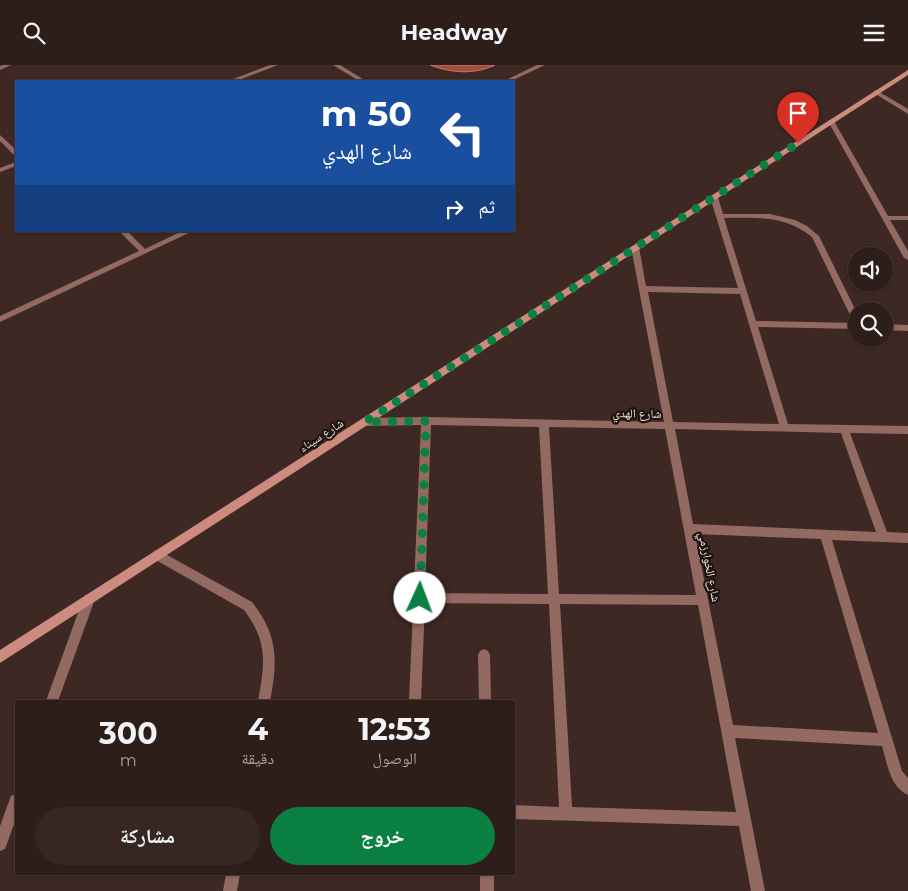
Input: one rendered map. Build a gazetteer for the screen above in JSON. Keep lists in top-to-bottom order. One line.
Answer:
{"streets":{"street":["شارع الهدي","شارع سيناء","شارع الخوارزمي"]},"crossings":[["شارع الهدي","شارع سيناء"],["شارع الهدي","شارع الخوارزمي"],["شارع سيناء","شارع الخوارزمي"]],"page":{"header":"Headway","turn":["50 m","شارع الهدي"],"then":"ثم","eta":["12:53","الوصول","4","دقيقة","300","m"],"buttons":["خروج","مشاركة"]}}
